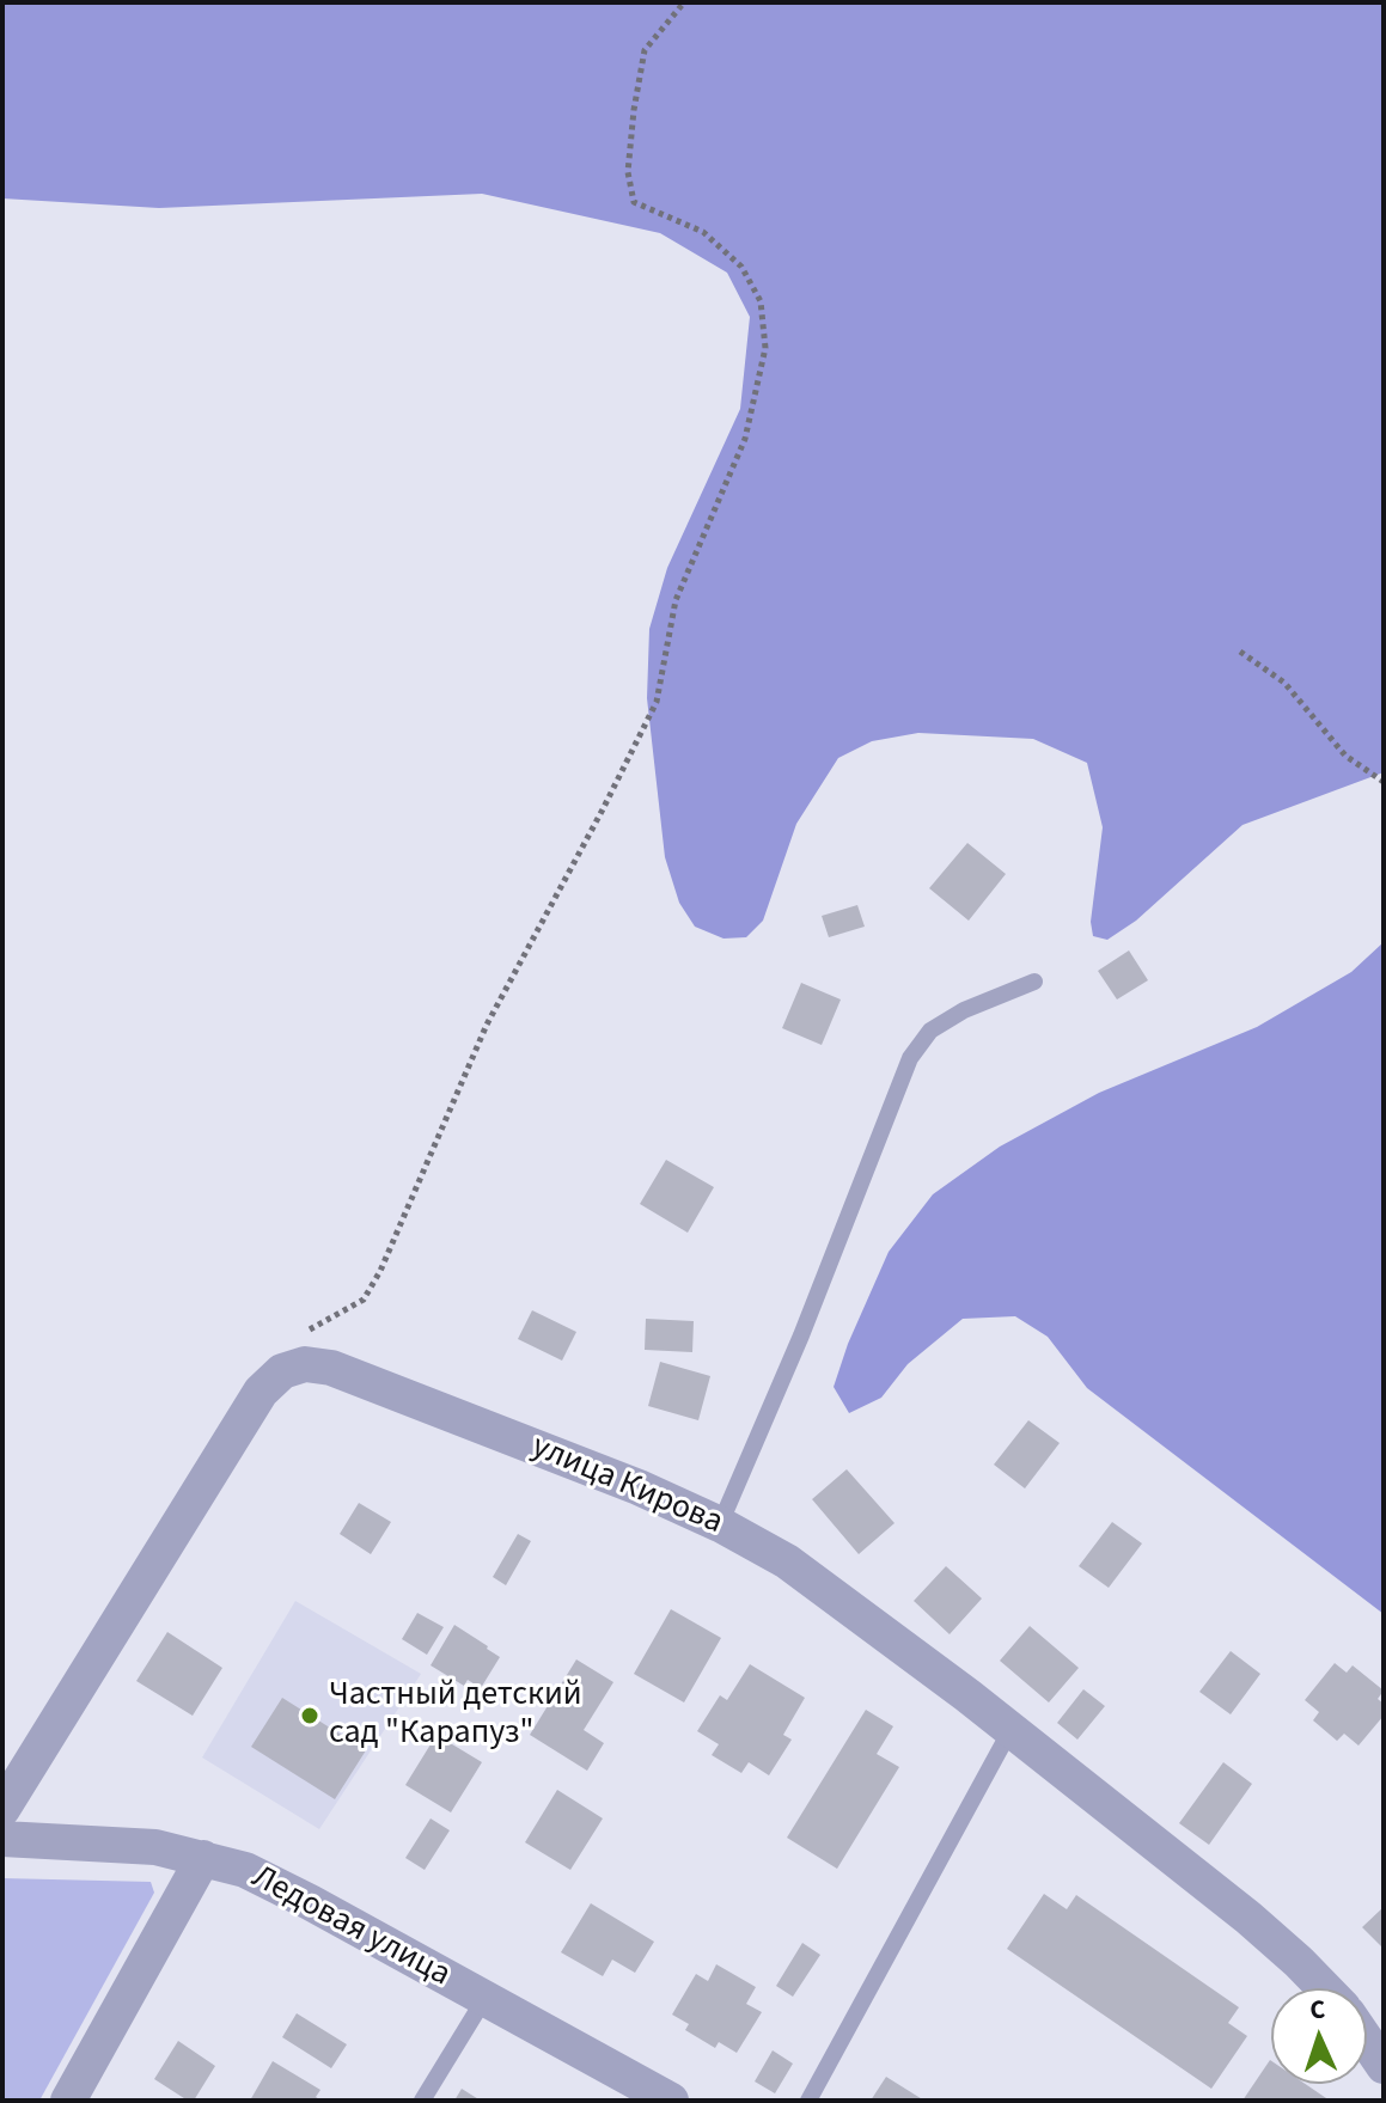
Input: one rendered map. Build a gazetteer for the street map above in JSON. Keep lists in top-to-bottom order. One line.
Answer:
{"streets":{"street":["улица Кирова","Ледовая улица"]},"places":["Частный детский сад \"Карапуз\""],"north":"top"}
